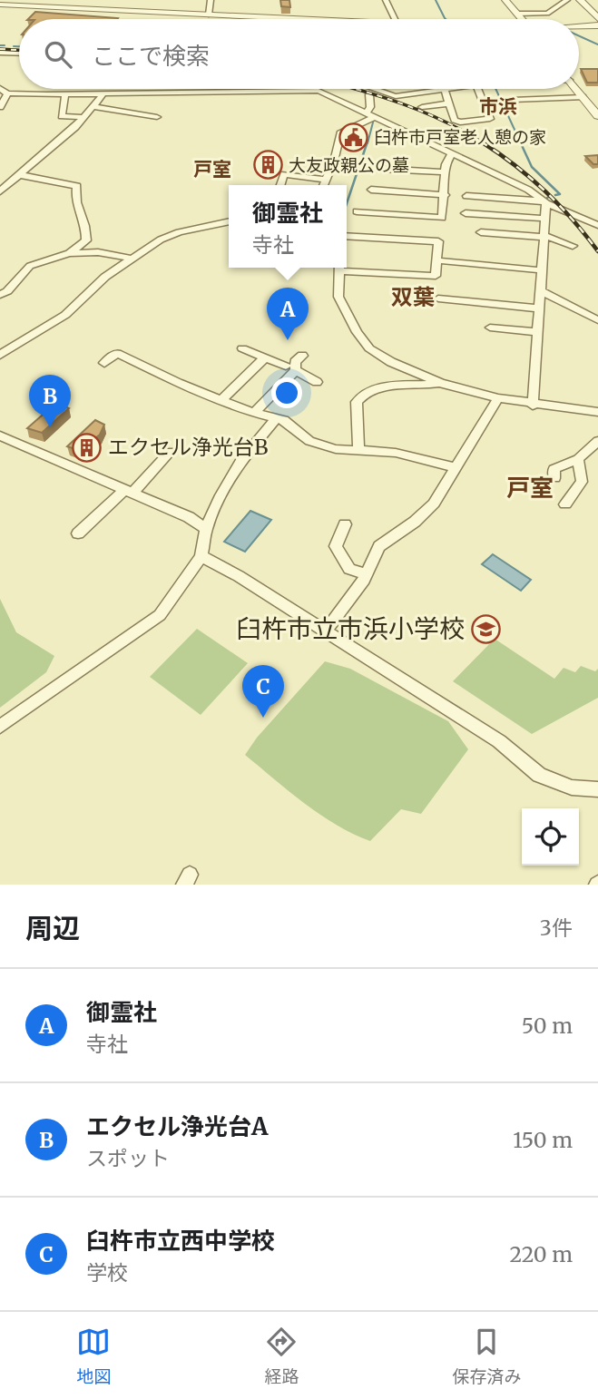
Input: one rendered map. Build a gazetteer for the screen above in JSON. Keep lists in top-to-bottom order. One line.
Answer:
{"districts":["市浜","戸室","双葉","戸室"],"places":{"public building":["臼杵市戸室老人憩の家"],"building":["大友政親公の墓","エクセル浄光台B"],"school or university":["臼杵市立市浜小学校"]},"page":{"search":"ここで検索","popup":["御霊社","寺社"],"pins":["A","B","C"],"heading":["周辺","3件"],"list":[{"mark":"A","name":"御霊社","note":"寺社","value":"50 m"},{"mark":"B","name":"エクセル浄光台A","note":"スポット","value":"150 m"},{"mark":"C","name":"臼杵市立西中学校","note":"学校","value":"220 m"}],"nav":["地図","経路","保存済み"]}}
